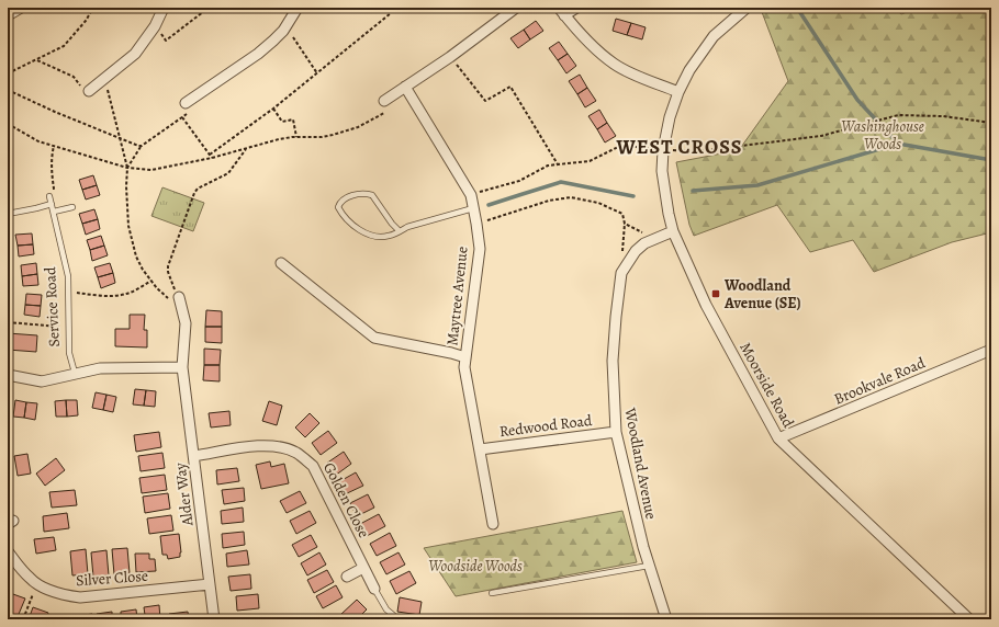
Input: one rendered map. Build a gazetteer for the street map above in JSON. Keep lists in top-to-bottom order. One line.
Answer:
{"streets":{"street":["Maytree Avenue","Brookvale Road","Moorside Road","Redwood Road","Woodland Avenue","Alder Way","Golden Close","Silver Close"],"lane":["Service Road"]},"crossings":[["Maytree Avenue","Redwood Road"],["Brookvale Road","Moorside Road"],["Moorside Road","Woodland Avenue"],["Redwood Road","Woodland Avenue"],["Alder Way","Golden Close"],["Alder Way","Silver Close"]],"districts":["WEST CROSS"],"parks":["Washinghouse Woods","Woodside Woods"],"places":{"transit":["Woodland Avenue (SE)"]}}
